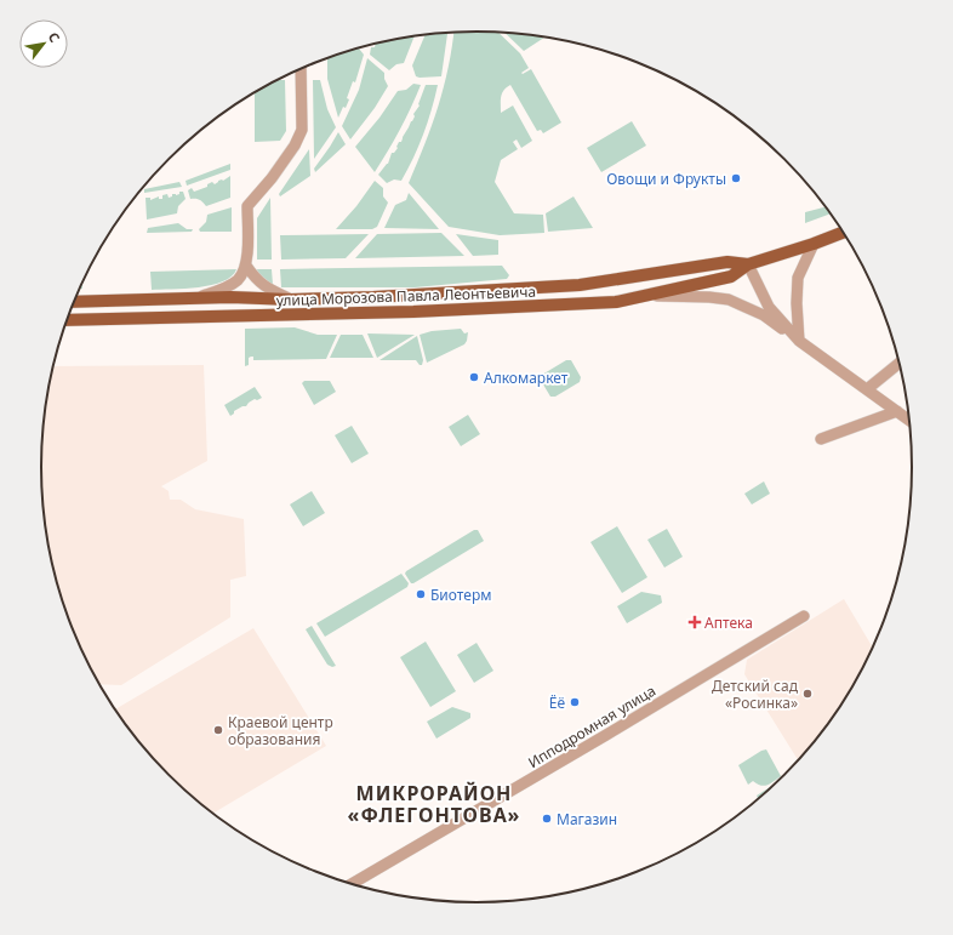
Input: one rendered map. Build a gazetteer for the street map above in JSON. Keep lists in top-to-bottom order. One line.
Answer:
{"streets":{"main road":["улица Морозова Павла Леонтьевича"],"street":["Ипподромная улица"]},"districts":["МИКРОРАЙОН «ФЛЕГОНТОВА»"],"places":{"other":["Овощи и Фрукты","Алкомаркет","Биотерм","Детский сад «Росинка»","Ёё","Краевой центр образования","Магазин"],"health":["Аптека"]},"north":"top right"}
